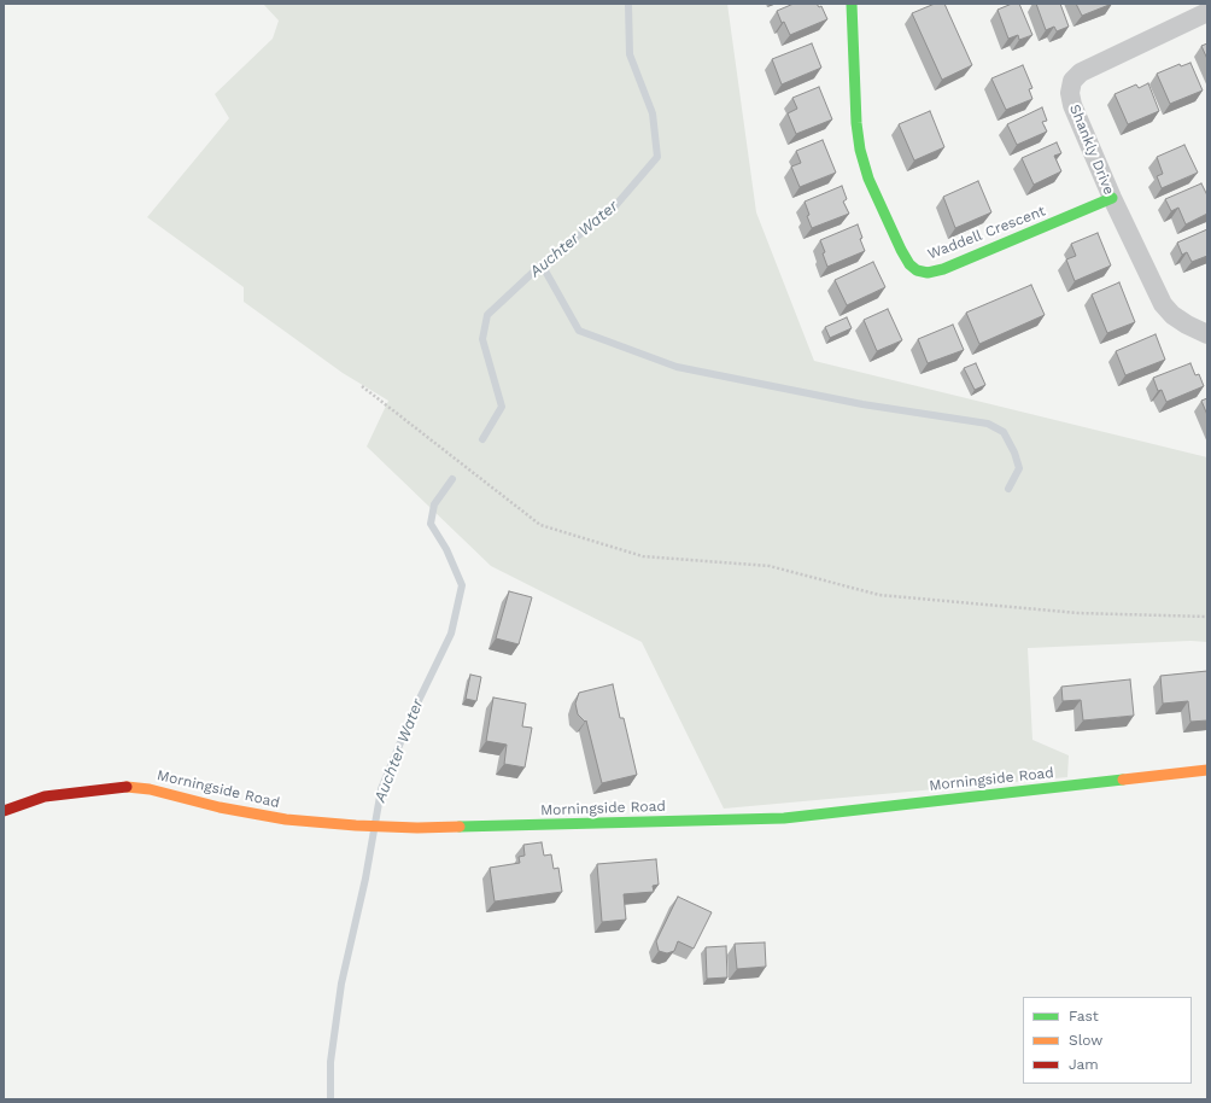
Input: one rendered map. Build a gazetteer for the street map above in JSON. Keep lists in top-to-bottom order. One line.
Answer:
{"streets":{"street":["Shankly Drive","Waddell Crescent","Morningside Road"]},"crossings":[["Shankly Drive","Waddell Crescent"]],"water":["Auchter Water"],"legend":["Fast","Slow","Jam"]}
